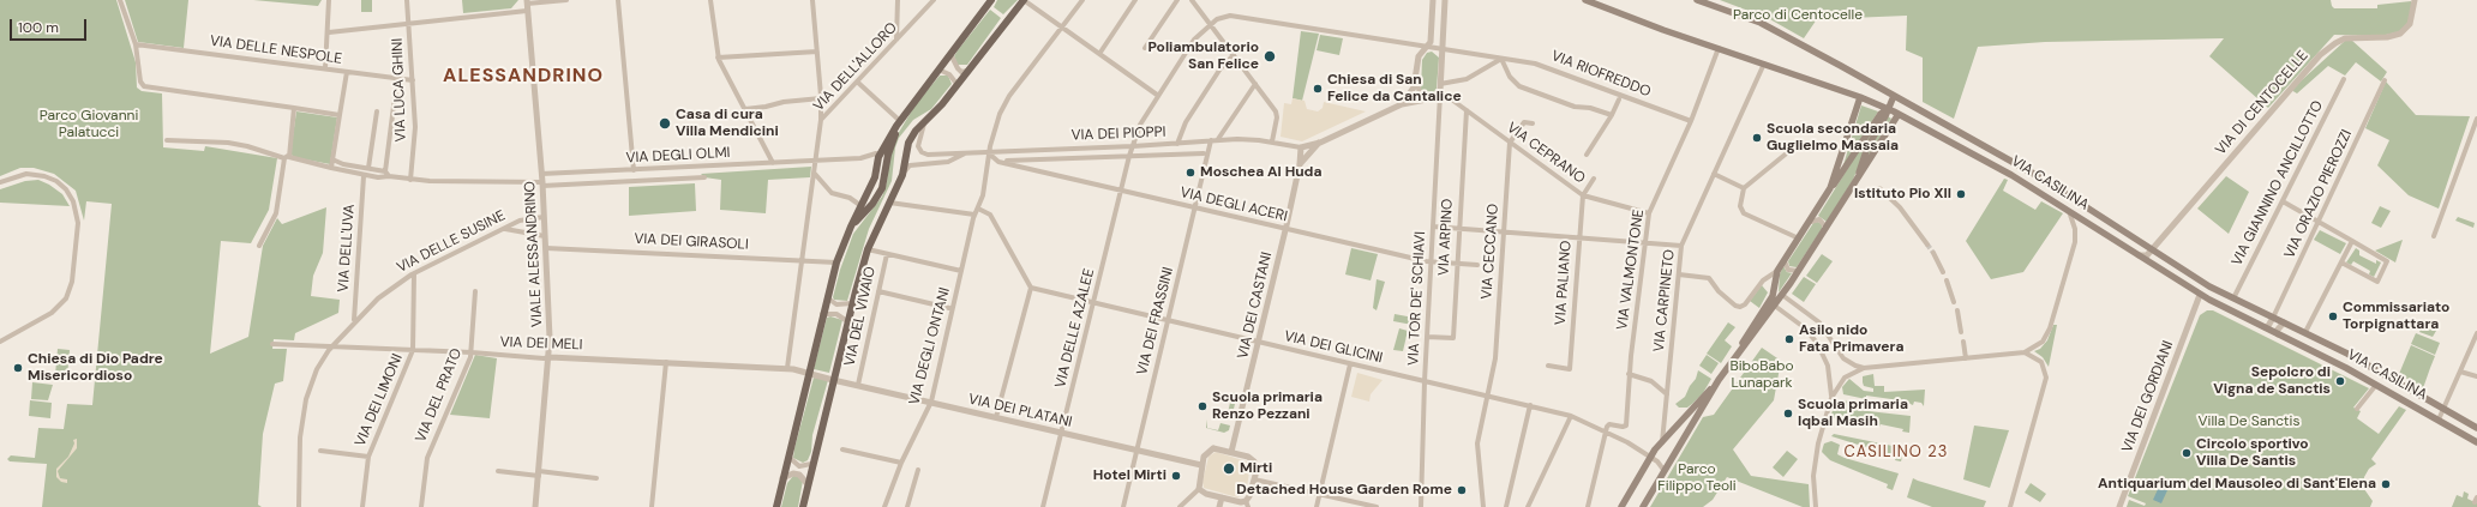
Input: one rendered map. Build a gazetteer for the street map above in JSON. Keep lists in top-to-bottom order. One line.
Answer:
{"streets":{"main road":["VIA CASILINA"],"street":["VIA DELLE NESPOLE","VIA DELL'ALLORO","VIA RIOFREDDO","VIA LUCA GHINI","VIA DI CENTOCELLE","VIA DEI PIOPPI","VIA CEPRANO","VIA DEGLI OLMI","VIA GIANNINO ANCILLOTTO","VIA ORAZIO PIEROZZI","VIA DEGLI ACERI","VIA ARPINO","VIA DELLE SUSINE","VIA DEI GIRASOLI","VIA DELL'UVA","VIA CECCANO","VIALE ALESSANDRINO","VIA VALMONTONE","VIA PALIANO","VIA TOR DE' SCHIAVI","VIA CARPINETO","VIA DEI CASTANI","VIA DEL VIVAIO","VIA DEI FRASSINI","VIA DELLE AZALEE","VIA DEI MELI","VIA DEGLI ONTANI","VIA DEI GLICINI","VIA DEL PRATO","VIA DEI GORDIANI","VIA DEI LIMONI","VIA DEI PLATANI"]},"crossings":[["VIA DELLE NESPOLE","VIA LUCA GHINI"],["VIA DELL'ALLORO","VIA DEGLI OLMI"],["VIA DELL'ALLORO","VIA DEI GIRASOLI"],["VIA DELL'ALLORO","VIA DEI MELI"],["VIA RIOFREDDO","VIA VALMONTONE"],["VIA RIOFREDDO","VIA DELLE AZALEE"],["VIA LUCA GHINI","VIA DEGLI OLMI"],["VIA DI CENTOCELLE","VIA CASILINA"],["VIA DEI PIOPPI","VIA DEGLI ACERI"],["VIA DEI PIOPPI","VIA DEI CASTANI"],["VIA DEI PIOPPI","VIA DEI FRASSINI"],["VIA DEI PIOPPI","VIA DELLE AZALEE"],["VIA DEI PIOPPI","VIA DEGLI ONTANI"],["VIA CEPRANO","VIA ARPINO"],["VIA CEPRANO","VIA CECCANO"],["VIA CEPRANO","VIA VALMONTONE"],["VIA CEPRANO","VIA PALIANO"],["VIA CEPRANO","VIA TOR DE' SCHIAVI"],["VIA DEGLI OLMI","VIA DELL'UVA"],["VIA DEGLI OLMI","VIALE ALESSANDRINO"],["VIA CASILINA","VIA GIANNINO ANCILLOTTO"],["VIA CASILINA","VIA ORAZIO PIEROZZI"],["VIA CASILINA","VIA VALMONTONE"],["VIA CASILINA","VIA CARPINETO"],["VIA CASILINA","VIA DEI GORDIANI"],["VIA DEGLI ACERI","VIA ARPINO"],["VIA DEGLI ACERI","VIA TOR DE' SCHIAVI"],["VIA DEGLI ACERI","VIA DEI CASTANI"],["VIA DEGLI ACERI","VIA DEI FRASSINI"],["VIA DEGLI ACERI","VIA DELLE AZALEE"],["VIA DEGLI ACERI","VIA DEGLI ONTANI"],["VIA ARPINO","VIA TOR DE' SCHIAVI"],["VIA DELLE SUSINE","VIA DELL'UVA"],["VIA DELLE SUSINE","VIALE ALESSANDRINO"],["VIA DELLE SUSINE","VIA DEI MELI"],["VIA DELLE SUSINE","VIA DEI LIMONI"],["VIA DEI GIRASOLI","VIALE ALESSANDRINO"],["VIA CECCANO","VIA DEI GLICINI"],["VIALE ALESSANDRINO","VIA DEI MELI"],["VIA VALMONTONE","VIA DEI GLICINI"],["VIA TOR DE' SCHIAVI","VIA DEI GLICINI"],["VIA DEI CASTANI","VIA DEI GLICINI"],["VIA DEI CASTANI","VIA DEI PLATANI"],["VIA DEL VIVAIO","VIA DEI PLATANI"],["VIA DEI FRASSINI","VIA DEI GLICINI"],["VIA DEI FRASSINI","VIA DEI PLATANI"],["VIA DELLE AZALEE","VIA DEI GLICINI"],["VIA DELLE AZALEE","VIA DEI PLATANI"],["VIA DEI MELI","VIA DEL PRATO"],["VIA DEI MELI","VIA DEI LIMONI"],["VIA DEI MELI","VIA DEI PLATANI"],["VIA DEGLI ONTANI","VIA DEI PLATANI"]],"districts":["ALESSANDRINO","CASILINO 23"],"parks":["Parco di Centocelle","Parco Giovanni Palatucci","BiboBabo Lunapark","Villa De Sanctis","Parco Filippo Teoli"],"places":["Poliambulatorio San Felice","Chiesa di San Felice da Cantalice","Casa di cura Villa Mendicini","Scuola secondaria Guglielmo Massaia","Moschea Al Huda","Istituto Pio XII","Commissariato Torpignattara","Asilo nido Fata Primavera","Chiesa di Dio Padre Misericordioso","Sepolcro di Vigna de Sanctis","Scuola primaria Renzo Pezzani","Scuola primaria Iqbal Masih","Circolo sportivo Villa De Santis","Mirti","Hotel Mirti","Antiquarium del Mausoleo di Sant'Elena","Detached House Garden Rome"],"scale_bar":"100 m"}
